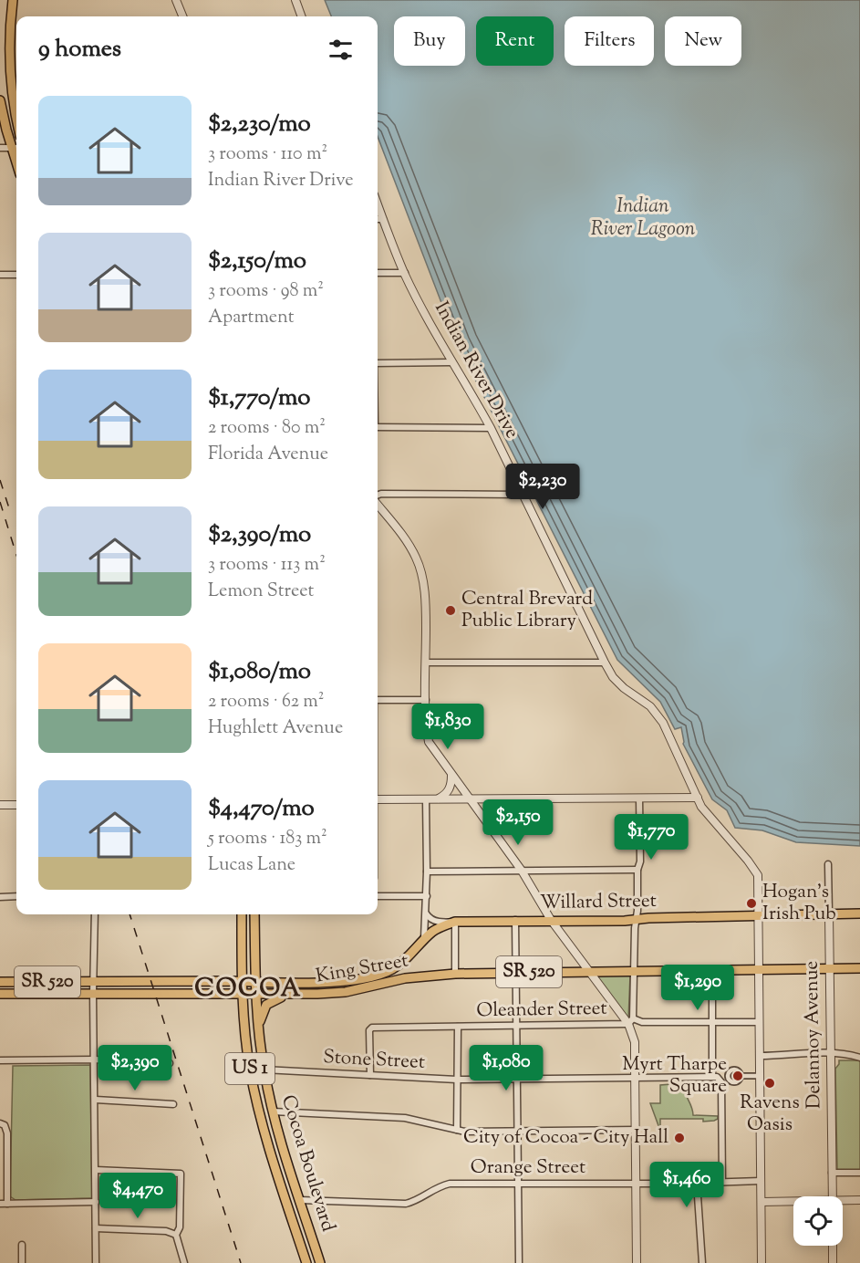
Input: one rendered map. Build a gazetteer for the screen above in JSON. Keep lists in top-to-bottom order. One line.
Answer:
{"streets":{"main road":["Willard Street","King Street","SR 520","US 1","Cocoa Boulevard"],"street":["Indian River Drive","Oleander Street","Delannoy Avenue","Stone Street","Orange Street"]},"crossings":[["Indian River Drive","Willard Street"],["Indian River Drive","SR 520"],["Indian River Drive","Oleander Street"],["Indian River Drive","Orange Street"],["Willard Street","King Street"],["Willard Street","Delannoy Avenue"],["King Street","SR 520"],["King Street","Cocoa Boulevard"],["SR 520","Delannoy Avenue"],["Oleander Street","Stone Street"],["Stone Street","Cocoa Boulevard"],["Cocoa Boulevard","Orange Street"]],"districts":["COCOA"],"water":["Indian River Lagoon"],"places":["Central Brevard Public Library","Hogan's Irish Pub","Myrt Tharpe Square","Ravens Oasis","City of Cocoa - City Hall"],"page":{"chip":["Buy","Rent","Filters","New"],"heading":"9 homes","list":[{"name":"$2,230/mo","note":"3 rooms · 110 m² · Indian River Drive"},{"name":"$2,150/mo","note":"3 rooms · 98 m² · Apartment"},{"name":"$1,770/mo","note":"2 rooms · 80 m² · Florida Avenue"},{"name":"$2,390/mo","note":"3 rooms · 113 m² · Lemon Street"},{"name":"$1,080/mo","note":"2 rooms · 62 m² · Hughlett Avenue"},{"name":"$4,470/mo","note":"5 rooms · 183 m² · Lucas Lane"}],"price":["$2,230","$1,830","$2,150","$1,770","$1,290","$2,390","$1,080","$1,460","$4,470"]}}
